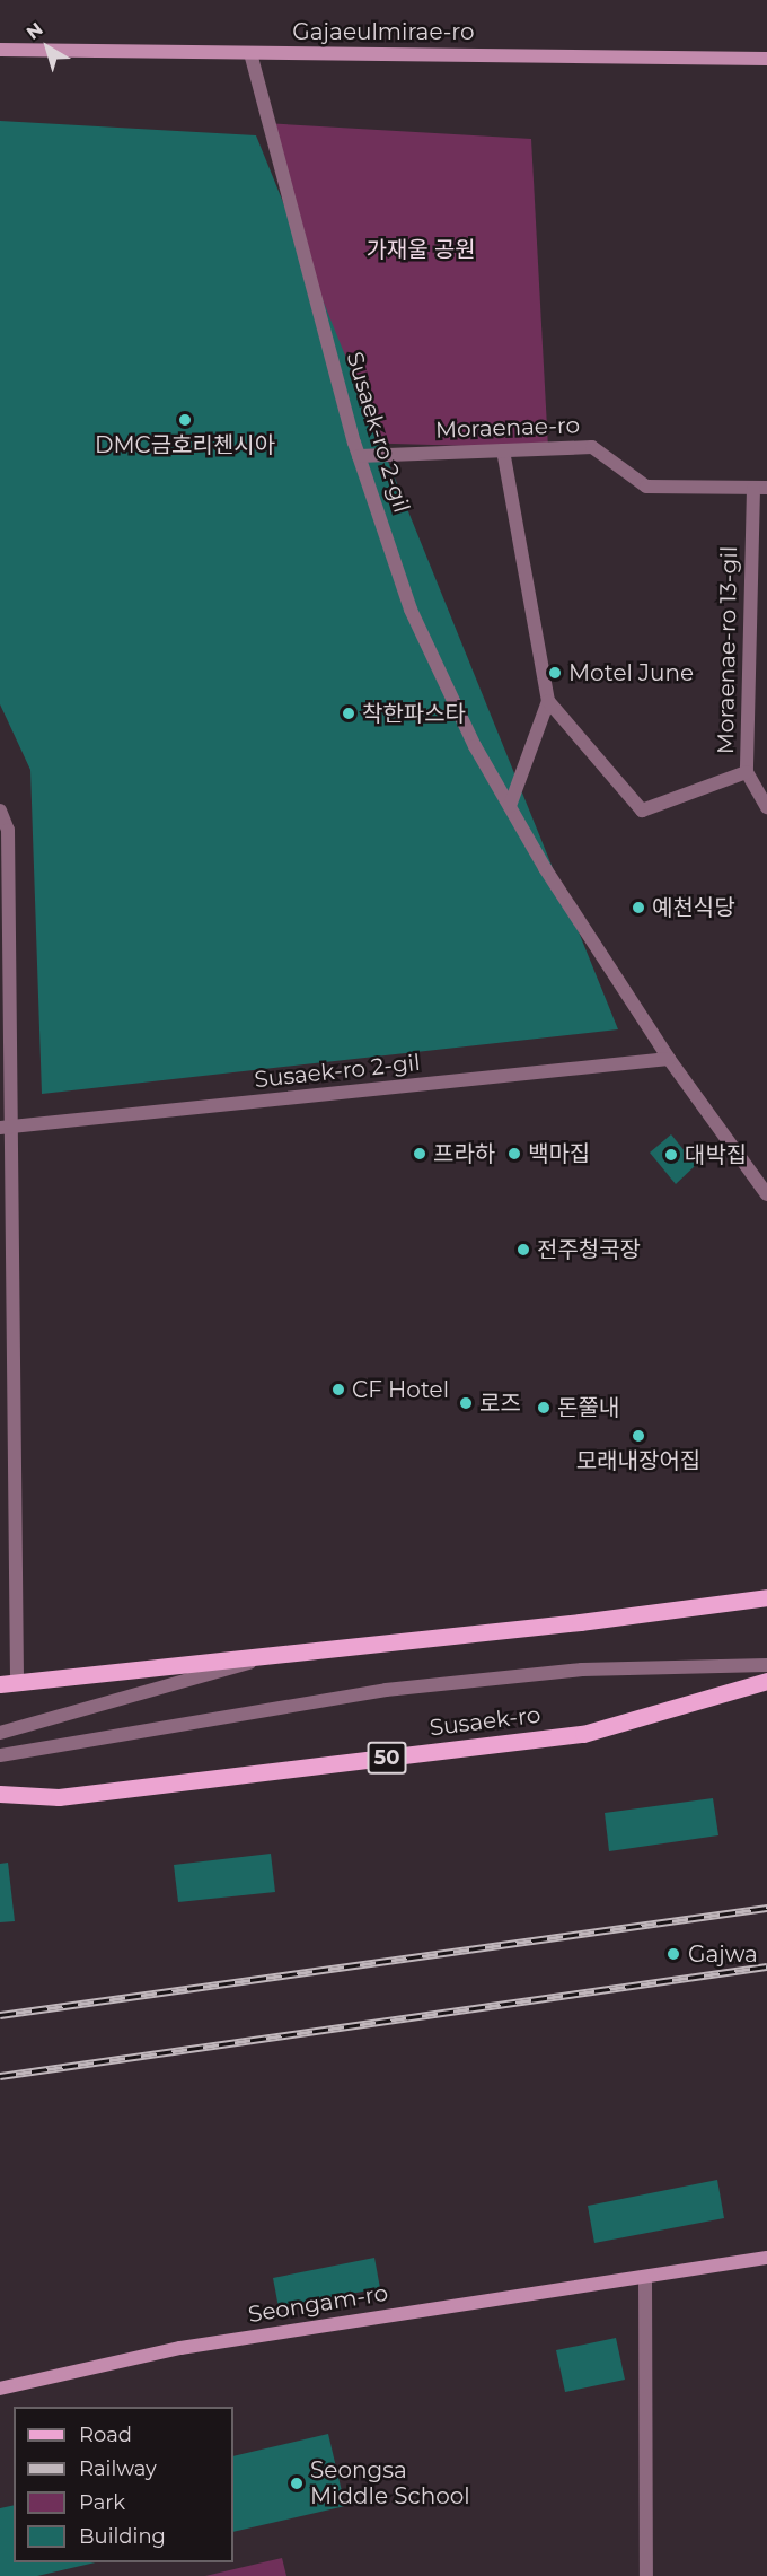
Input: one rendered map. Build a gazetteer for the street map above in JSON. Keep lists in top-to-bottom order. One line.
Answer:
{"streets":{"main road":["Gajaeulmirae-ro","Susaek-ro","50","Seongam-ro"],"street":["Moraenae-ro","Susaek-ro 2-gil","Moraenae-ro 13-gil"]},"crossings":[["Gajaeulmirae-ro","Susaek-ro 2-gil"],["Moraenae-ro","Susaek-ro 2-gil"],["Moraenae-ro","Moraenae-ro 13-gil"]],"parks":["가재울 공원"],"places":["DMC금호리첸시아","Motel June","착한파스타","예천식당","프라하","백마집","대박집","전주청국장","CF Hotel","로즈","돈쭐내","모래내장어집","Gajwa","Seongsa Middle School"],"legend":["Road","Railway","Park","Building"],"north":"top left"}
